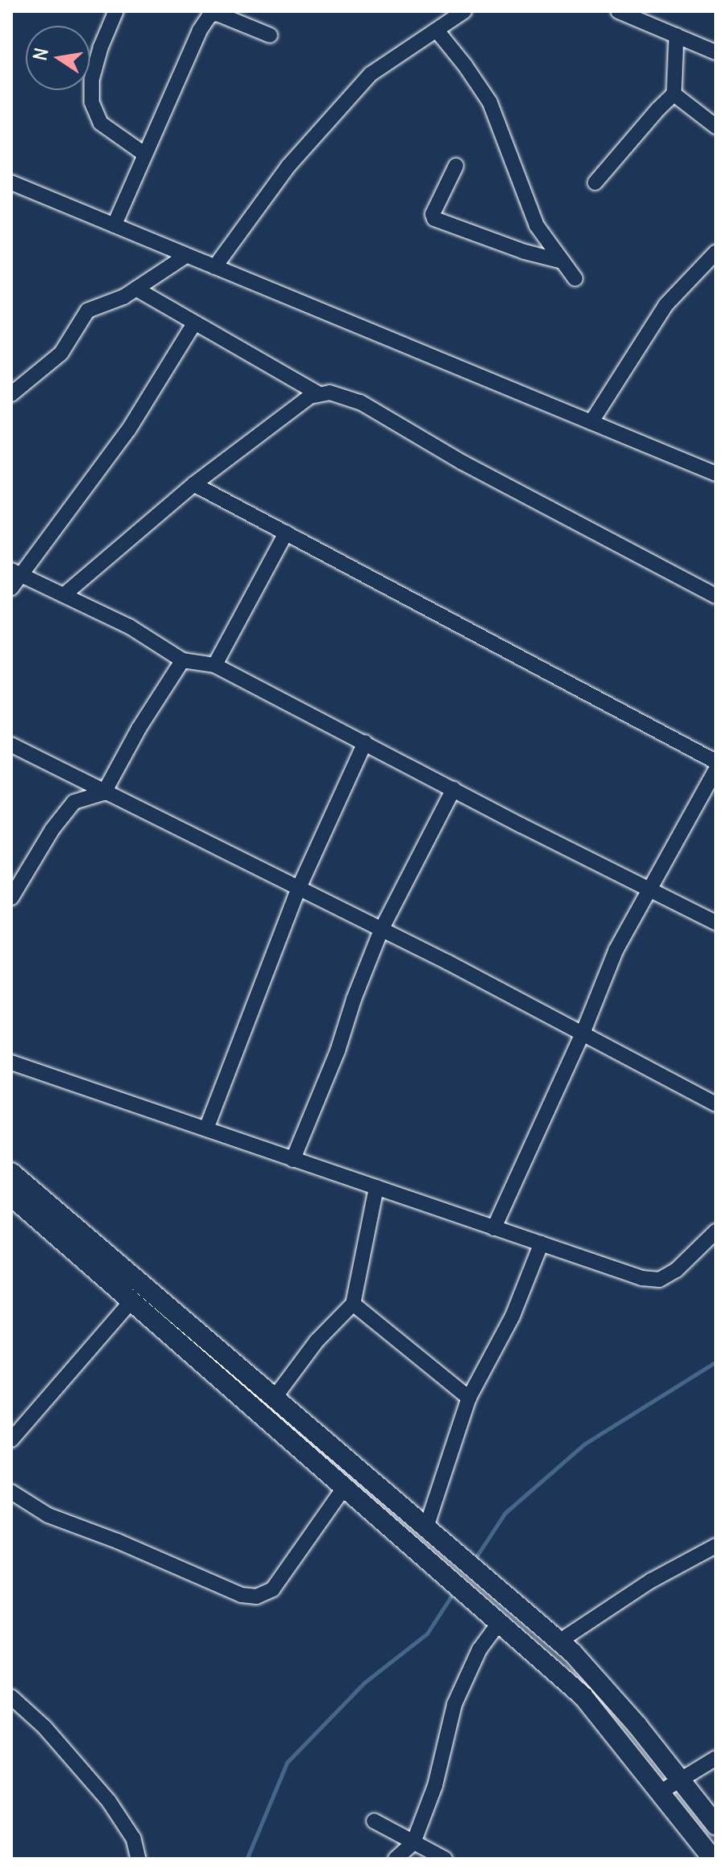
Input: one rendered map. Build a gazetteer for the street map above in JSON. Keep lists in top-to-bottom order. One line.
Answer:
{"north":"left"}
